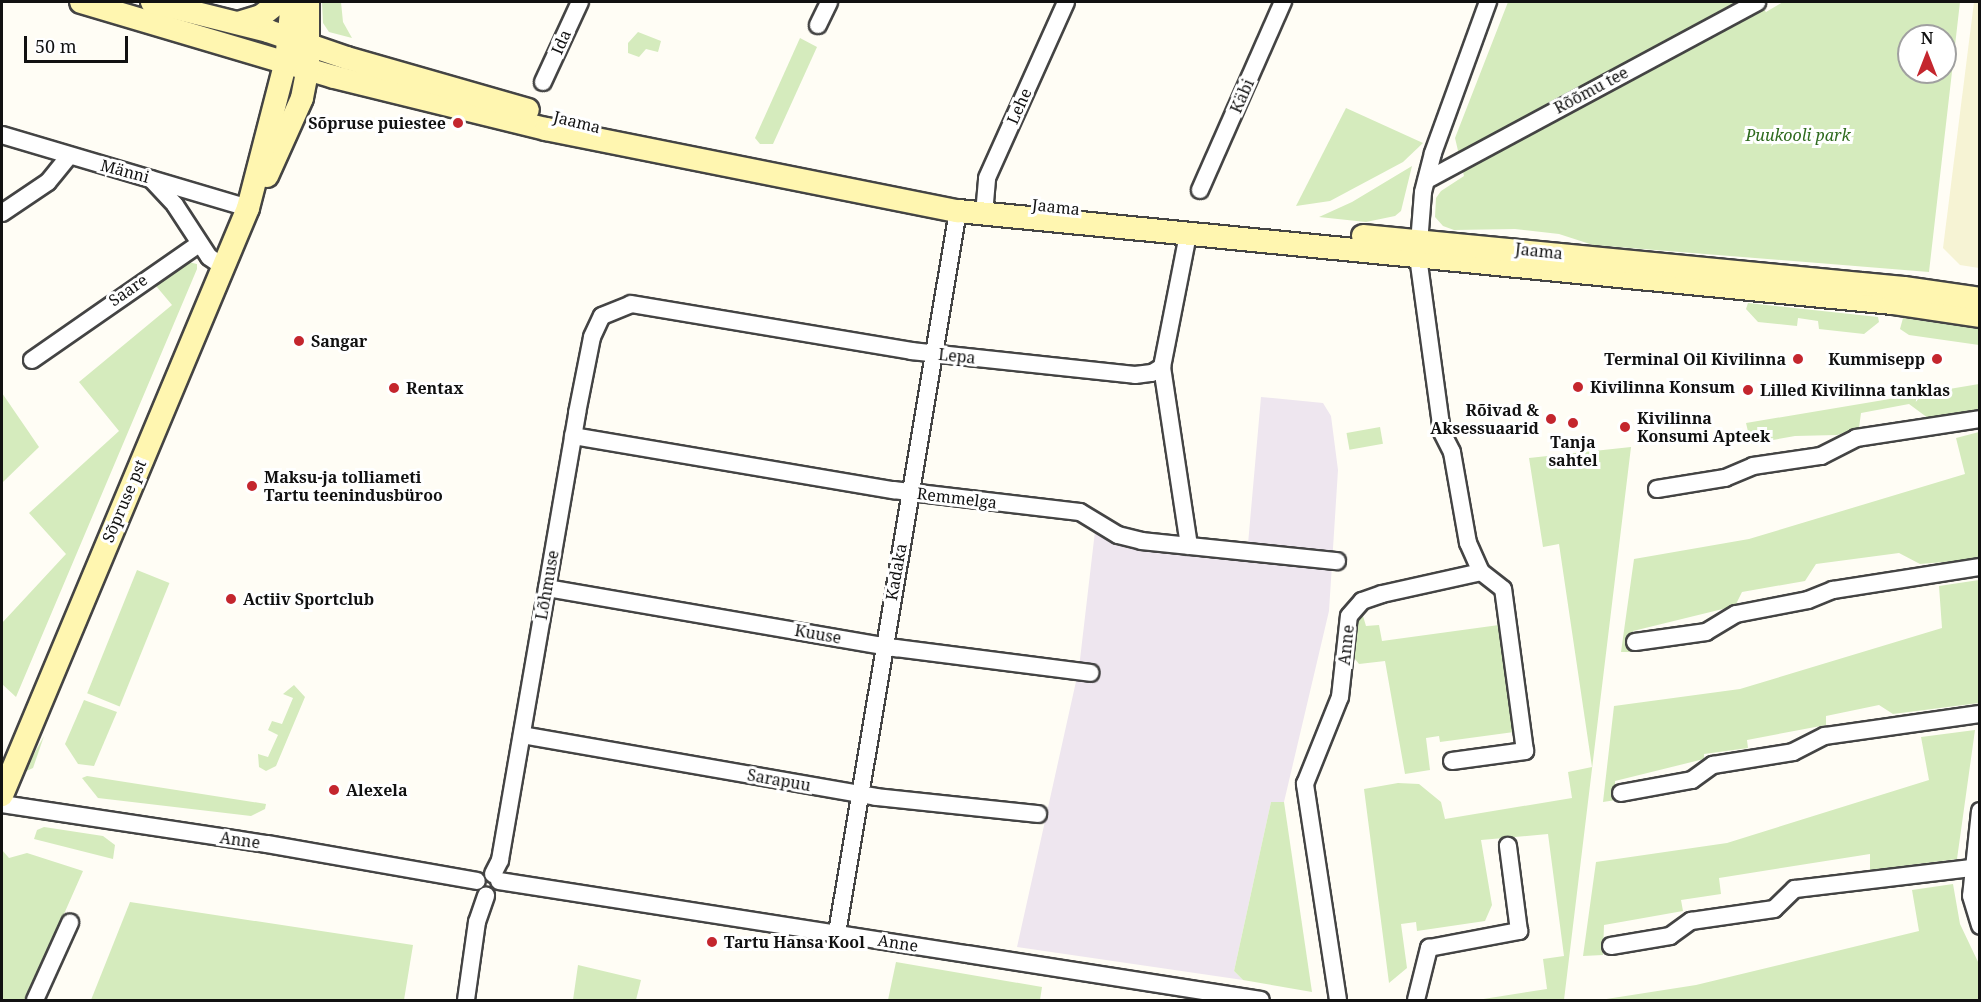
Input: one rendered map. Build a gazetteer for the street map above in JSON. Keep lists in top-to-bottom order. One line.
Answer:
{"streets":{"main road":["Jaama","Sõpruse pst"],"street":["Ida","Rõõmu tee","Käbi","Lehe","Männi","Saare","Lepa","Remmelga","Kadaka","Lõhmuse","Kuuse","Anne","Sarapuu"]},"crossings":[["Lehe","Jaama"],["Jaama","Sõpruse pst"],["Jaama","Kadaka"],["Männi","Sõpruse pst"],["Lepa","Kadaka"],["Lepa","Lõhmuse"],["Remmelga","Kadaka"],["Remmelga","Lõhmuse"],["Kadaka","Kuuse"],["Kadaka","Anne"],["Kadaka","Sarapuu"],["Lõhmuse","Kuuse"],["Lõhmuse","Anne"],["Lõhmuse","Sarapuu"]],"parks":["Puukooli park"],"places":["Sõpruse puiestee","Sangar","Terminal Oil Kivilinna","Kummisepp","Kivilinna Konsum","Rentax","Lilled Kivilinna tanklas","Rõivad & Aksessuaarid","Tanja sahtel","Kivilinna Konsumi Apteek","Maksu-ja tolliameti Tartu teenindusbüroo","Actiiv Sportclub","Alexela","Tartu Hansa Kool"],"scale_bar":"50 m","north":"top"}
